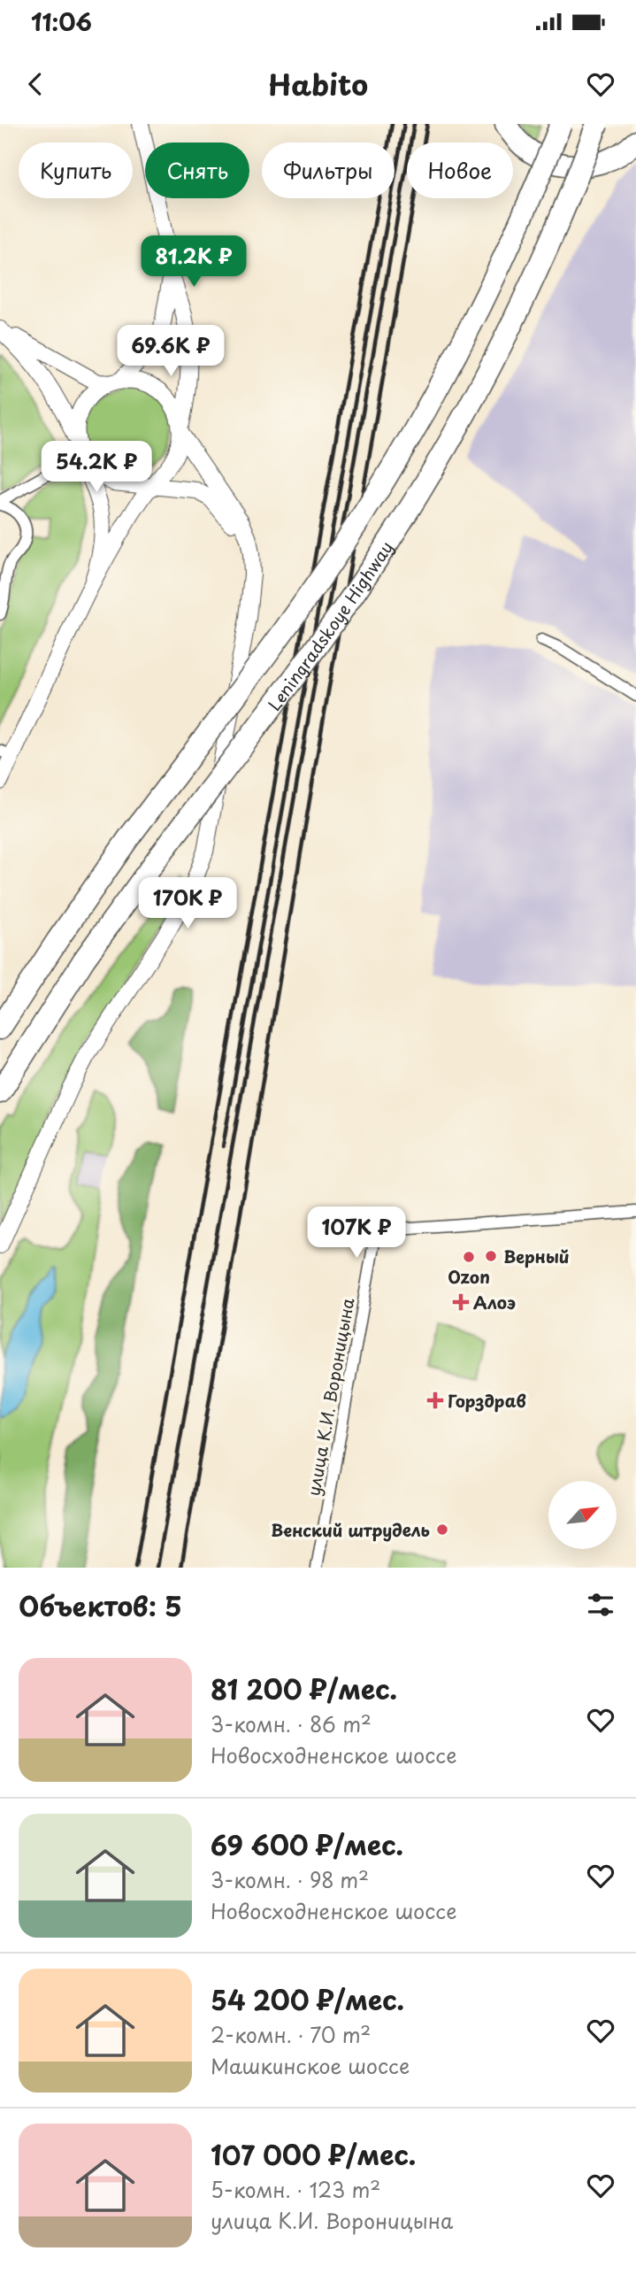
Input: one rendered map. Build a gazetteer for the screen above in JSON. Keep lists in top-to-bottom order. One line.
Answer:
{"streets":{"highway":["Leningradskoye Highway"],"street":["улица К.И. Вороницына"]},"places":{"other":["Верный","Ozon","Венский штрудель"],"health":["Алоэ","Горздрав"]},"north":"top right","page":{"status":"11:06","header":"Habito","chip":["Купить","Снять","Фильтры","Новое"],"price":["81.2K ₽","69.6K ₽","54.2K ₽","170K ₽","107K ₽"],"heading":"Объектов: 5","list":[{"name":"81 200 ₽/мес.","note":"3-комн. · 86 m² · Новосходненское шоссе"},{"name":"69 600 ₽/мес.","note":"3-комн. · 98 m² · Новосходненское шоссе"},{"name":"54 200 ₽/мес.","note":"2-комн. · 70 m² · Машкинское шоссе"},{"name":"107 000 ₽/мес.","note":"5-комн. · 123 m² · улица К.И. Вороницына"}]}}
